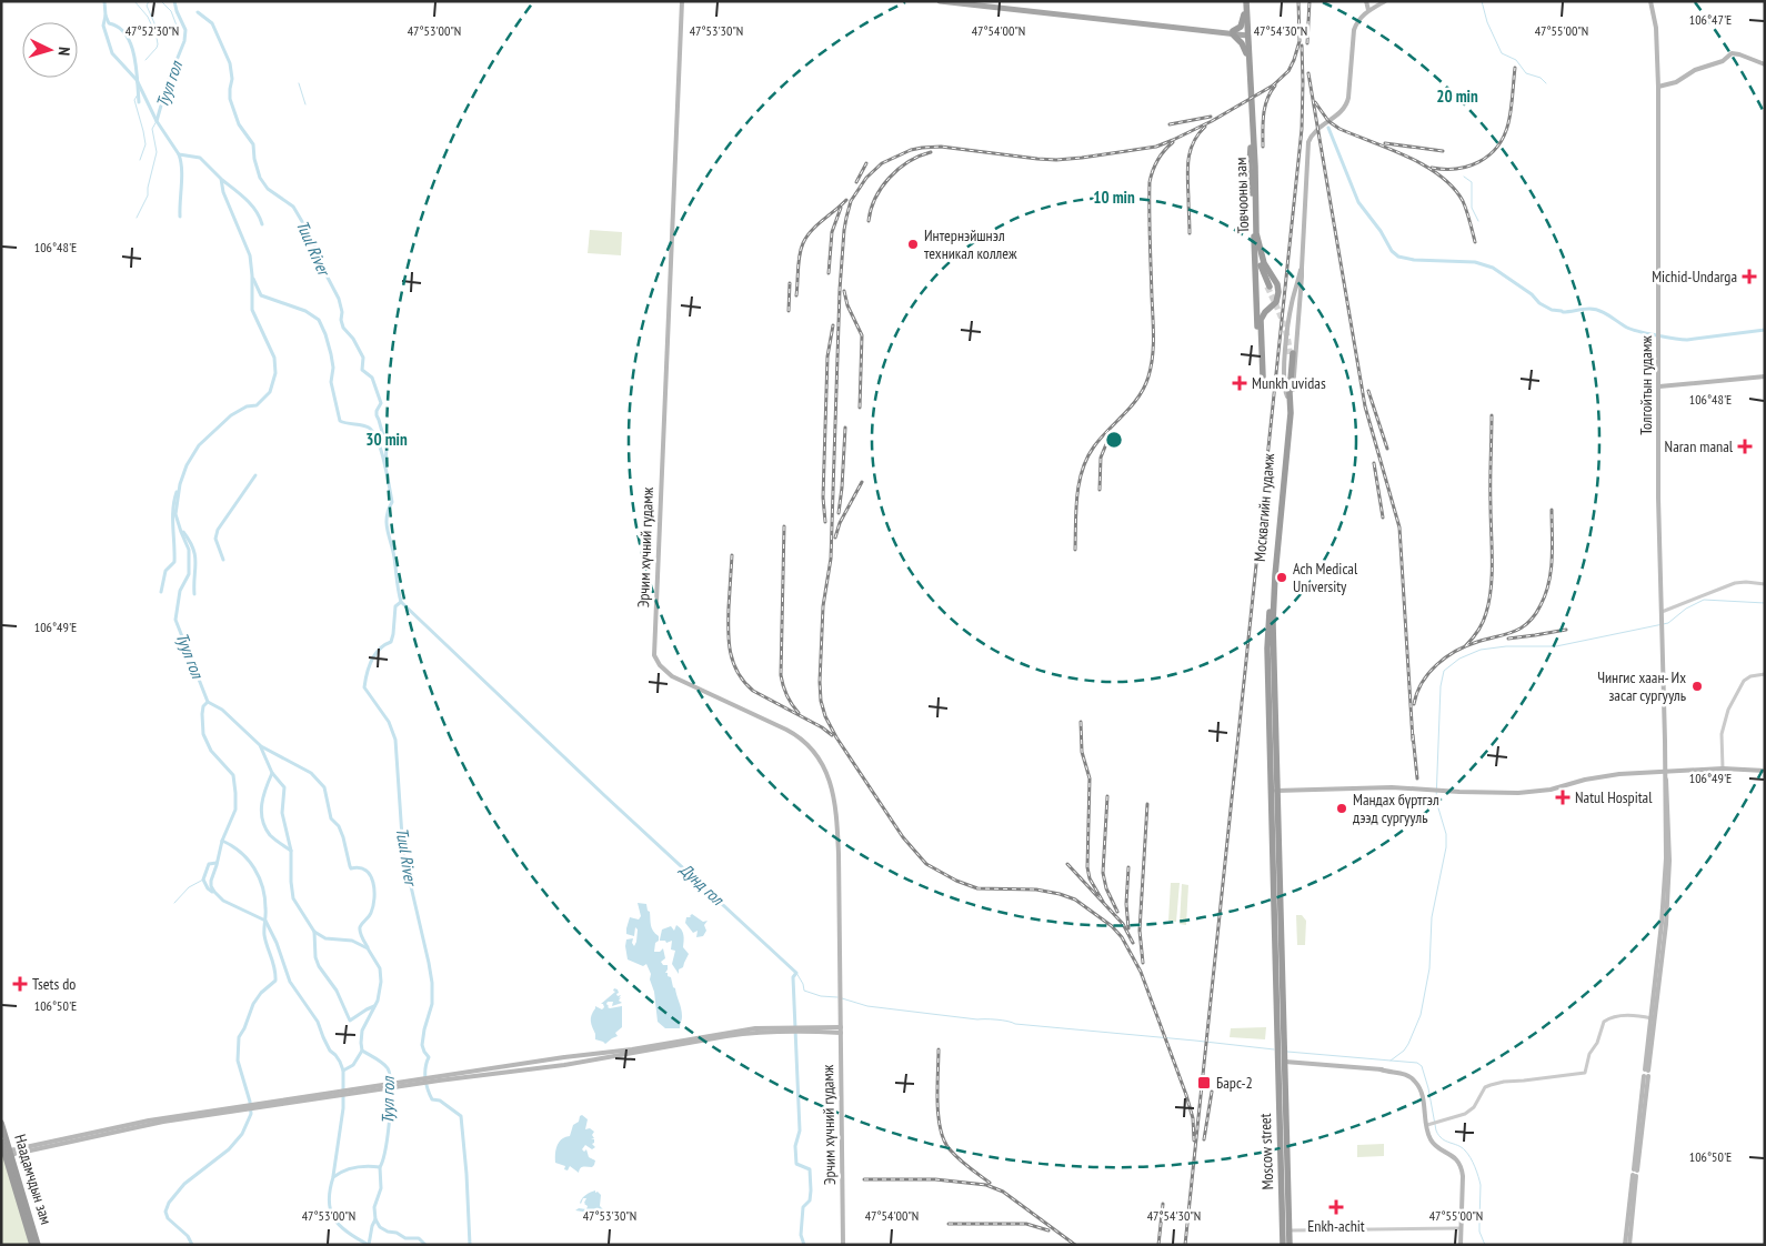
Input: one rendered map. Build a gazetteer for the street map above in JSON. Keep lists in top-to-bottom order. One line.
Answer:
{"streets":{"highway":["Товчооны зам","Москвагийн гудамж","Moscow street","Наадамчдын зам"],"main road":["Толгойтын гудамж","Эрчим хүчний гудамж"]},"crossings":[["Москвагийн гудамж","Moscow street"]],"water":["Туул гол","Tuul River","Дунд гол"],"places":{"other":["Интернэйшнэл техникал коллеж","Ach Medical University","Чингис хаан- Их засаг сургууль","Мандах бүртгэл дээд сургууль"],"health":["Michid-Undarga","Munkh uvidas","Naran manal","Natul Hospital","Tsets do","Enkh-achit"],"transit":["Барс-2"]},"north":"right","coordinates":["106°47'E","47°52'30\"N","47°53'00\"N","47°53'30\"N","47°54'00\"N","47°54'30\"N","47°55'00\"N","106°48'E","106°49'E","106°50'E"],"rings":["20 min","10 min","30 min"]}
